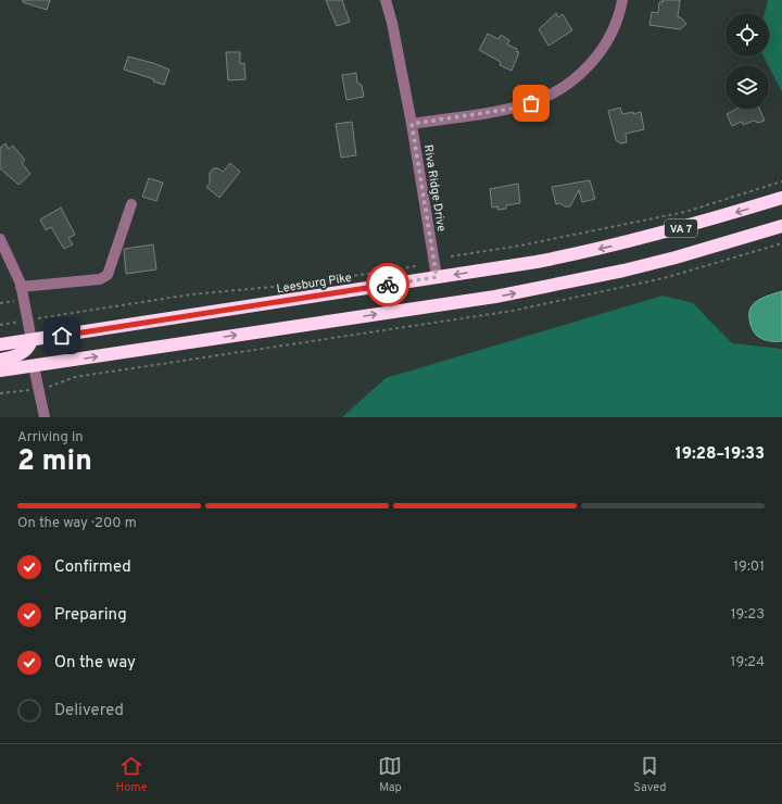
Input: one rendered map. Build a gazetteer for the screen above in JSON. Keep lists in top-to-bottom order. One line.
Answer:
{"streets":{"highway":["VA 7","Leesburg Pike"],"street":["Riva Ridge Drive"]},"crossings":[["Riva Ridge Drive","Leesburg Pike"]],"page":{"heading":["2 min","Arriving in","19:28–19:33"],"bar":"On the way · 200 m","list":[["Confirmed","19:01"],["Preparing","19:23"],["On the way","19:24"],"Delivered"],"tabs":["Home","Map","Saved"]}}
